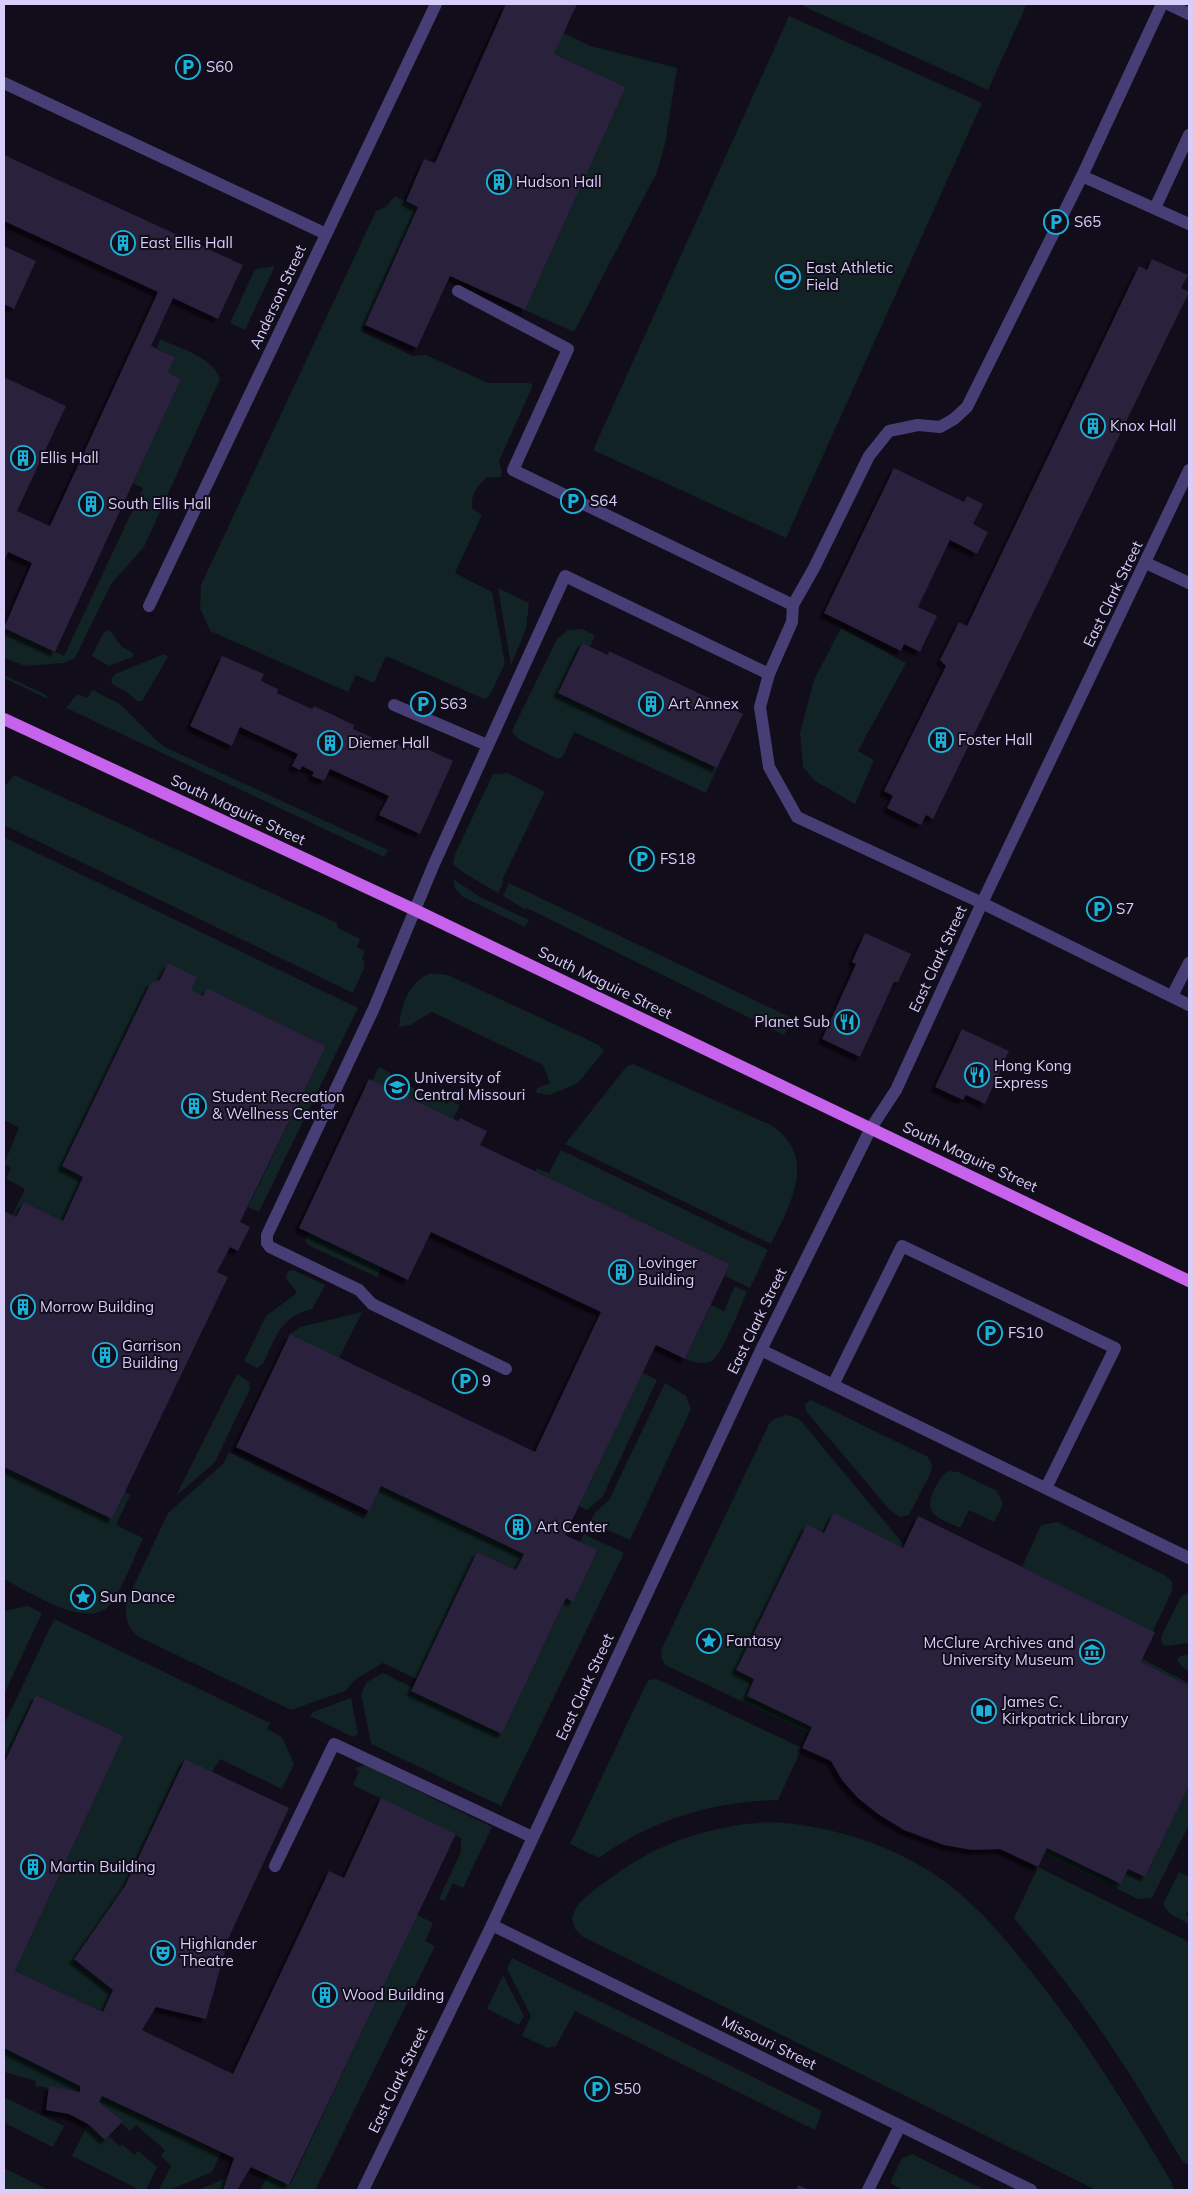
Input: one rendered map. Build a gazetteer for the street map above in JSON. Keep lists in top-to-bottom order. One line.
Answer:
{"streets":{"main road":["South Maguire Street"],"street":["Anderson Street","East Clark Street","Missouri Street"]},"crossings":[["East Clark Street","South Maguire Street"],["East Clark Street","Missouri Street"]],"places":{"parking":["S60","S65","S64","S63","FS18","S7","FS10","9","S50"],"building":["Hudson Hall","East Ellis Hall","Knox Hall","Ellis Hall","South Ellis Hall","Art Annex","Foster Hall","Diemer Hall","Student Recreation & Wellness Center","Lovinger Building","Morrow Building","Garrison Building","Art Center","Martin Building","Wood Building"],"sports":["East Athletic Field"],"restaurant":["Planet Sub","Hong Kong Express"],"school or university":["University of Central Missouri"],"place":["Sun Dance","Fantasy"],"museum":["McClure Archives and University Museum"],"library":["James C. Kirkpatrick Library"],"theatre":["Highlander Theatre"]}}
